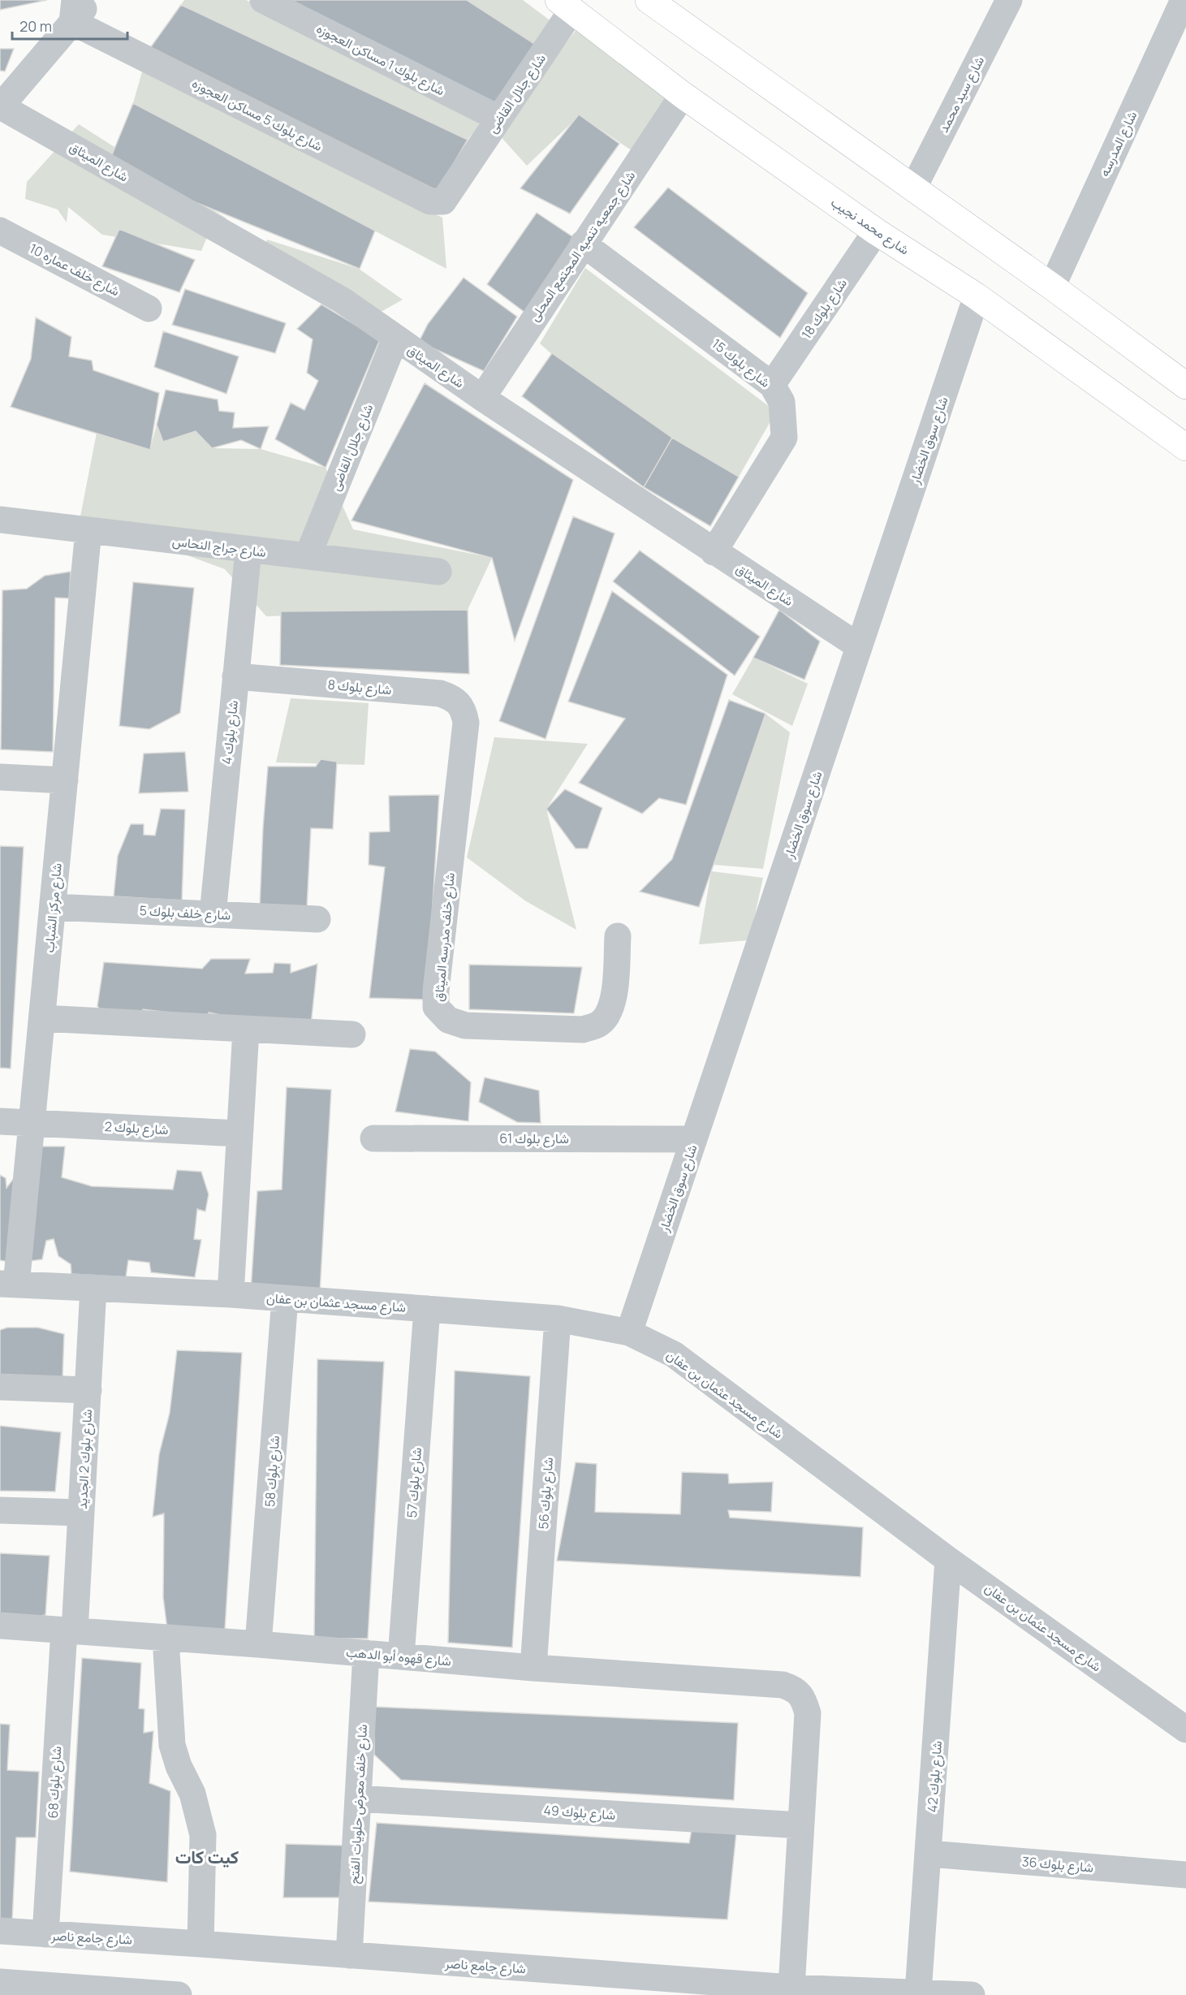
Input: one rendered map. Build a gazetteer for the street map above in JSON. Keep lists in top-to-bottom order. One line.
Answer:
{"streets":{"main road":["شارع محمد نجيب"],"street":["شارع بلوك 1 مساكن العجوزه","شارع جلال القاضى","شارع سيد محمد","شارع بلوك 5 مساكن العجوزه","شارع المدرسه","شارع الميثاق","شارع جمعيه تنميه المجتمع المحلى","شارع خلف عماره 10","شارع بلوك 18","شارع بلوك 15","شارع سوق الخضار","شارع جراج النحاس","شارع بلوك 8","شارع بلوك 4","شارع مركز الشباب","شارع خلف بلوك 5","شارع خلف مدرسه الميثاق","شارع بلوك 2","شارع بلوك 61","شارع مسجد عثمان بن عفان","شارع بلوك 2 الجديد","شارع بلوك 58","شارع بلوك 57","شارع بلوك 56","شارع قهوه أبو الدهب","شارع بلوك 42","شارع بلوك 68","شارع خلف معرض حلويات الفتح","شارع بلوك 49","شارع بلوك 36","شارع جامع ناصر"]},"crossings":[["شارع بلوك 1 مساكن العجوزه","شارع جلال القاضى"],["شارع جلال القاضى","شارع بلوك 5 مساكن العجوزه"],["شارع جلال القاضى","شارع الميثاق"],["شارع جلال القاضى","شارع محمد نجيب"],["شارع جلال القاضى","شارع جراج النحاس"],["شارع الميثاق","شارع جمعيه تنميه المجتمع المحلى"],["شارع الميثاق","شارع بلوك 15"],["شارع الميثاق","شارع سوق الخضار"],["شارع محمد نجيب","شارع جمعيه تنميه المجتمع المحلى"],["شارع محمد نجيب","شارع بلوك 18"],["شارع محمد نجيب","شارع سوق الخضار"],["شارع جمعيه تنميه المجتمع المحلى","شارع بلوك 15"],["شارع بلوك 18","شارع بلوك 15"],["شارع سوق الخضار","شارع بلوك 61"],["شارع سوق الخضار","شارع مسجد عثمان بن عفان"],["شارع جراج النحاس","شارع بلوك 4"],["شارع جراج النحاس","شارع مركز الشباب"],["شارع بلوك 8","شارع بلوك 4"],["شارع بلوك 8","شارع خلف مدرسه الميثاق"],["شارع بلوك 4","شارع خلف بلوك 5"],["شارع مركز الشباب","شارع خلف بلوك 5"],["شارع مركز الشباب","شارع بلوك 2"],["شارع مركز الشباب","شارع مسجد عثمان بن عفان"],["شارع مسجد عثمان بن عفان","شارع بلوك 2 الجديد"],["شارع مسجد عثمان بن عفان","شارع بلوك 58"],["شارع مسجد عثمان بن عفان","شارع بلوك 57"],["شارع مسجد عثمان بن عفان","شارع بلوك 56"],["شارع مسجد عثمان بن عفان","شارع بلوك 42"],["شارع بلوك 2 الجديد","شارع قهوه أبو الدهب"],["شارع بلوك 2 الجديد","شارع بلوك 68"],["شارع بلوك 58","شارع قهوه أبو الدهب"],["شارع بلوك 57","شارع قهوه أبو الدهب"],["شارع بلوك 56","شارع قهوه أبو الدهب"],["شارع قهوه أبو الدهب","شارع بلوك 68"],["شارع قهوه أبو الدهب","شارع خلف معرض حلويات الفتح"],["شارع قهوه أبو الدهب","شارع بلوك 49"],["شارع بلوك 42","شارع بلوك 36"],["شارع بلوك 42","شارع جامع ناصر"],["شارع بلوك 68","شارع جامع ناصر"],["شارع خلف معرض حلويات الفتح","شارع بلوك 49"],["شارع خلف معرض حلويات الفتح","شارع جامع ناصر"]],"districts":["كيت كات"],"scale_bar":"20 m"}
